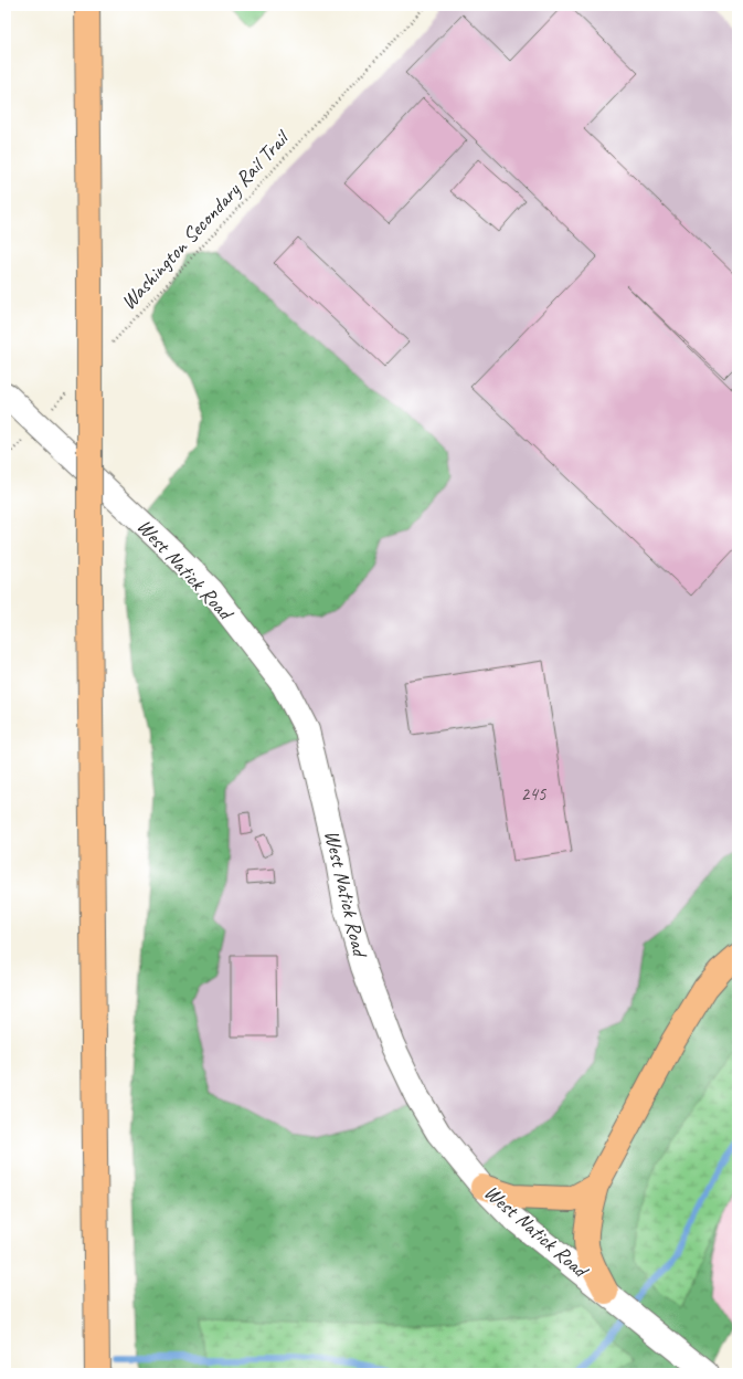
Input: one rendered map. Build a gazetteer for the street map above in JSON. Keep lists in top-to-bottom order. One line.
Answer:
{"streets":{"street":["West Natick Road"],"path":["Washington Secondary Rail Trail"]},"house_numbers":["245"]}
